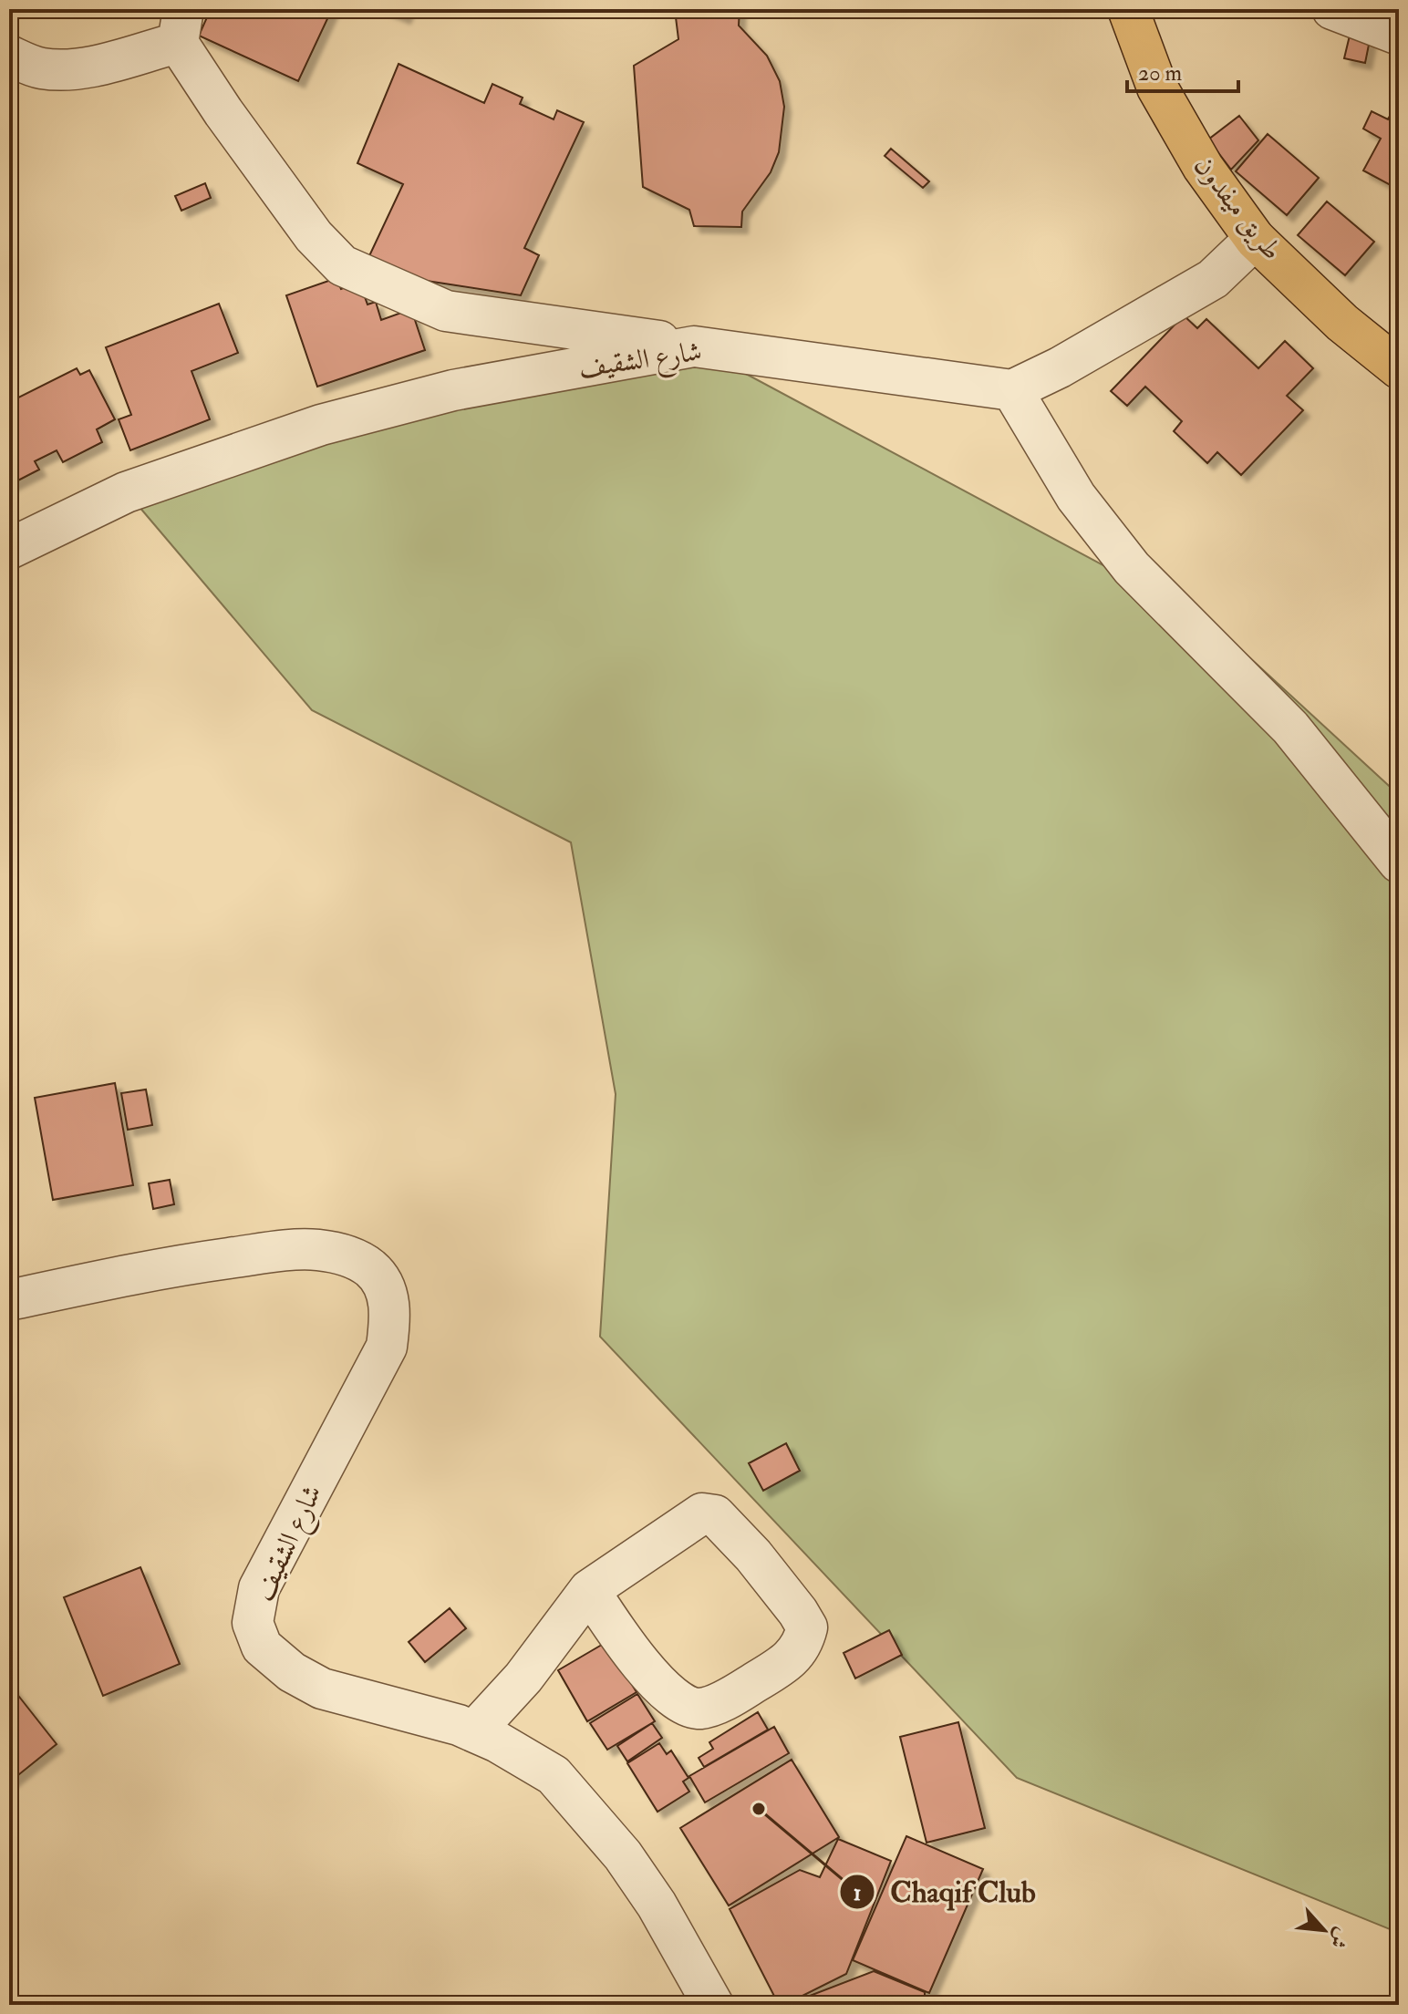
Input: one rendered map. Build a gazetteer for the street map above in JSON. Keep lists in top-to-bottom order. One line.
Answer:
{"streets":{"main road":["طريق ميفدون"],"street":["شارع الشقيف"]},"places":["Chaqif Club"],"scale_bar":"20 m","north":"bottom right"}
